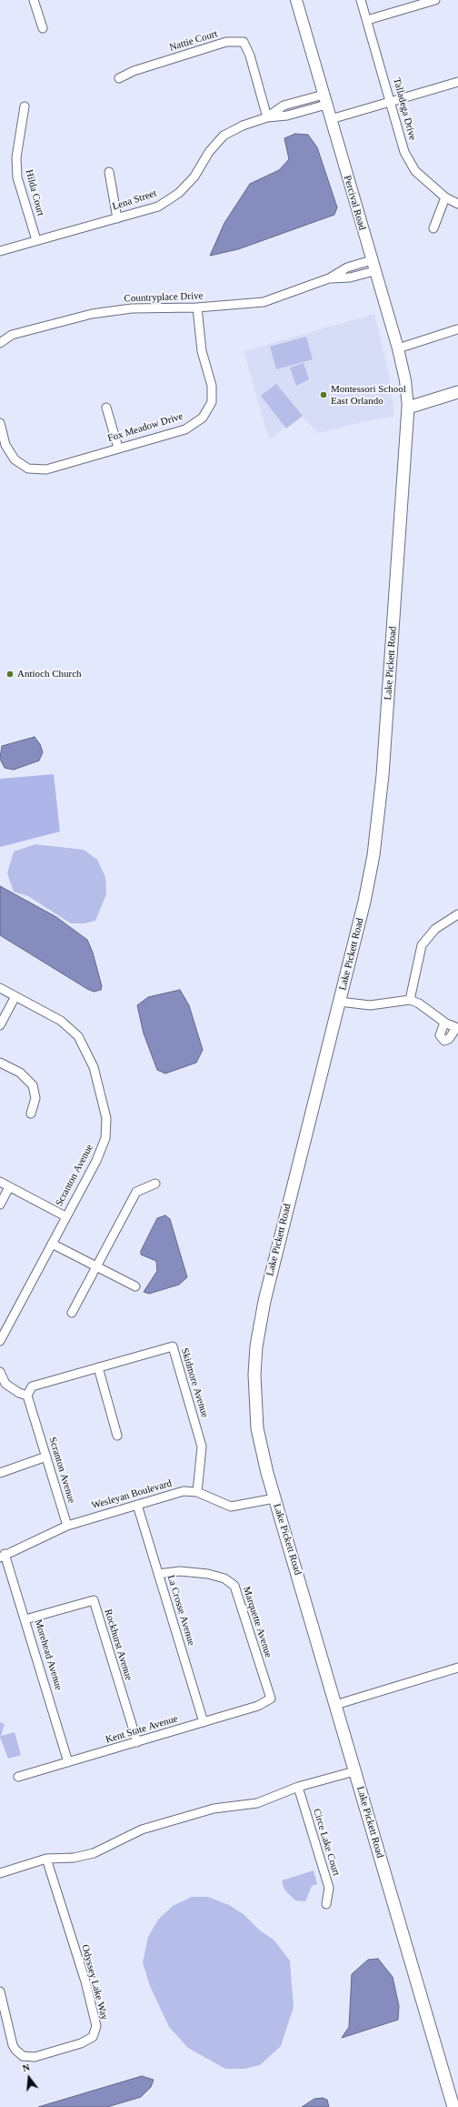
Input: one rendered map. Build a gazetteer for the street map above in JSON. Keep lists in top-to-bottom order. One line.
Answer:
{"streets":{"main road":["Lake Pickett Road"],"street":["Nattie Court","Talladega Drive","Hilda Court","Lena Street","Percival Road","Countryplace Drive","Fox Meadow Drive","Scranton Avenue","Skidmore Avenue","Wesleyan Boulevard","La Crosse Avenue","Marquette Avenue","Rockhurst Avenue","Morehead Avenue","Kent State Avenue","Circe Lake Court","Odyssey Lake Way"]},"crossings":[["Nattie Court","Lena Street"],["Hilda Court","Lena Street"],["Lena Street","Percival Road"],["Percival Road","Countryplace Drive"],["Percival Road","Lake Pickett Road"],["Countryplace Drive","Fox Meadow Drive"],["Lake Pickett Road","Wesleyan Boulevard"],["Scranton Avenue","Skidmore Avenue"],["Scranton Avenue","Wesleyan Boulevard"],["Skidmore Avenue","Wesleyan Boulevard"],["Wesleyan Boulevard","La Crosse Avenue"],["Wesleyan Boulevard","Morehead Avenue"],["La Crosse Avenue","Marquette Avenue"],["La Crosse Avenue","Kent State Avenue"],["Marquette Avenue","Kent State Avenue"],["Rockhurst Avenue","Morehead Avenue"],["Rockhurst Avenue","Kent State Avenue"],["Morehead Avenue","Kent State Avenue"]],"places":["Montessori School East Orlando","Antioch Church"],"north":"top"}
